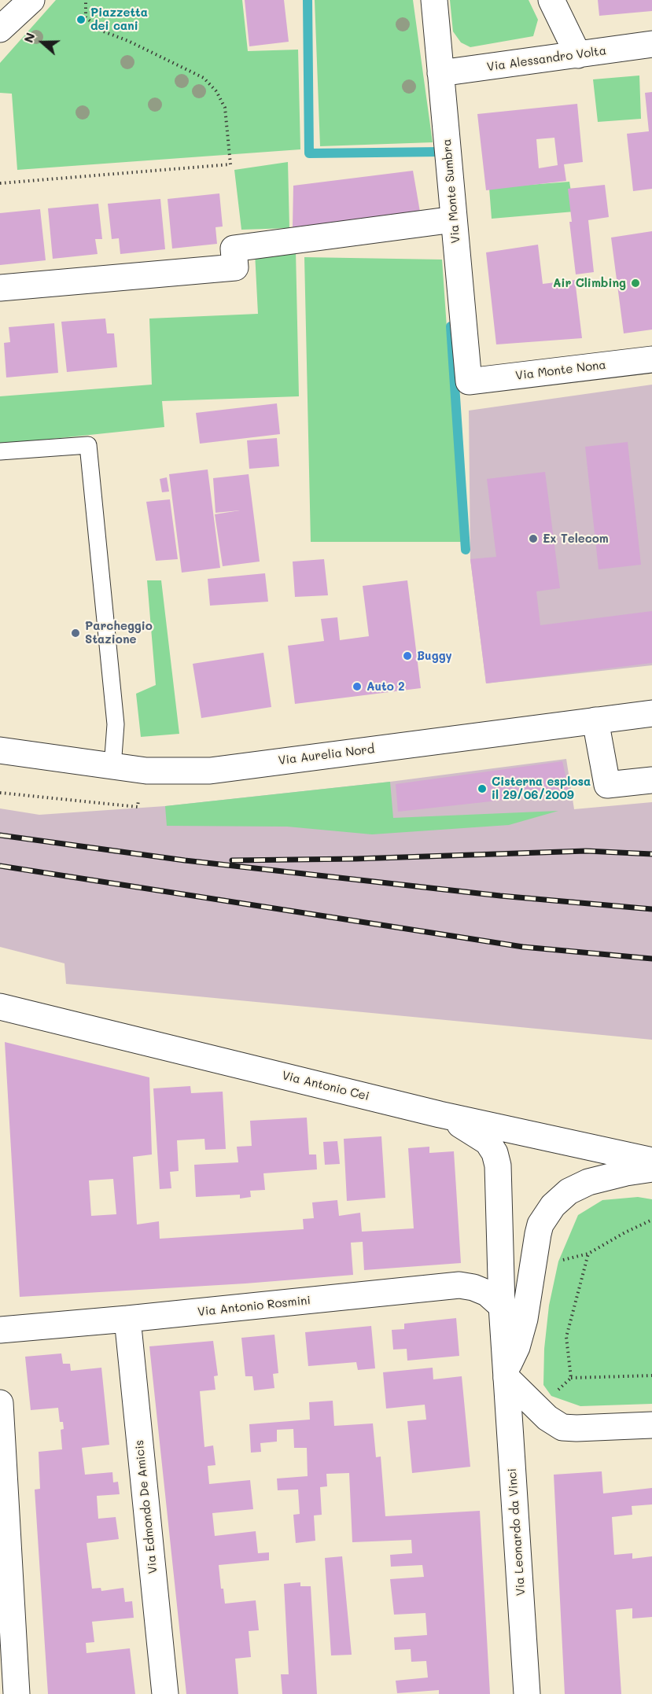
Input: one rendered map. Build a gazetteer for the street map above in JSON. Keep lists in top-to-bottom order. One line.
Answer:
{"streets":{"street":["Via Alessandro Volta","Via Monte Sumbra","Via Monte Nona","Via Aurelia Nord","Via Antonio Cei","Via Antonio Rosmini","Via Edmondo De Amicis","Via Leonardo da Vinci"]},"crossings":[["Via Alessandro Volta","Via Monte Sumbra"],["Via Monte Sumbra","Via Monte Nona"],["Via Antonio Cei","Via Leonardo da Vinci"],["Via Antonio Rosmini","Via Edmondo De Amicis"],["Via Antonio Rosmini","Via Leonardo da Vinci"]],"places":["Piazzetta dei cani","Air Climbing","Ex Telecom","Parcheggio Stazione","Buggy","Auto 2","Cisterna esplosa il 29/06/2009"],"north":"left"}
